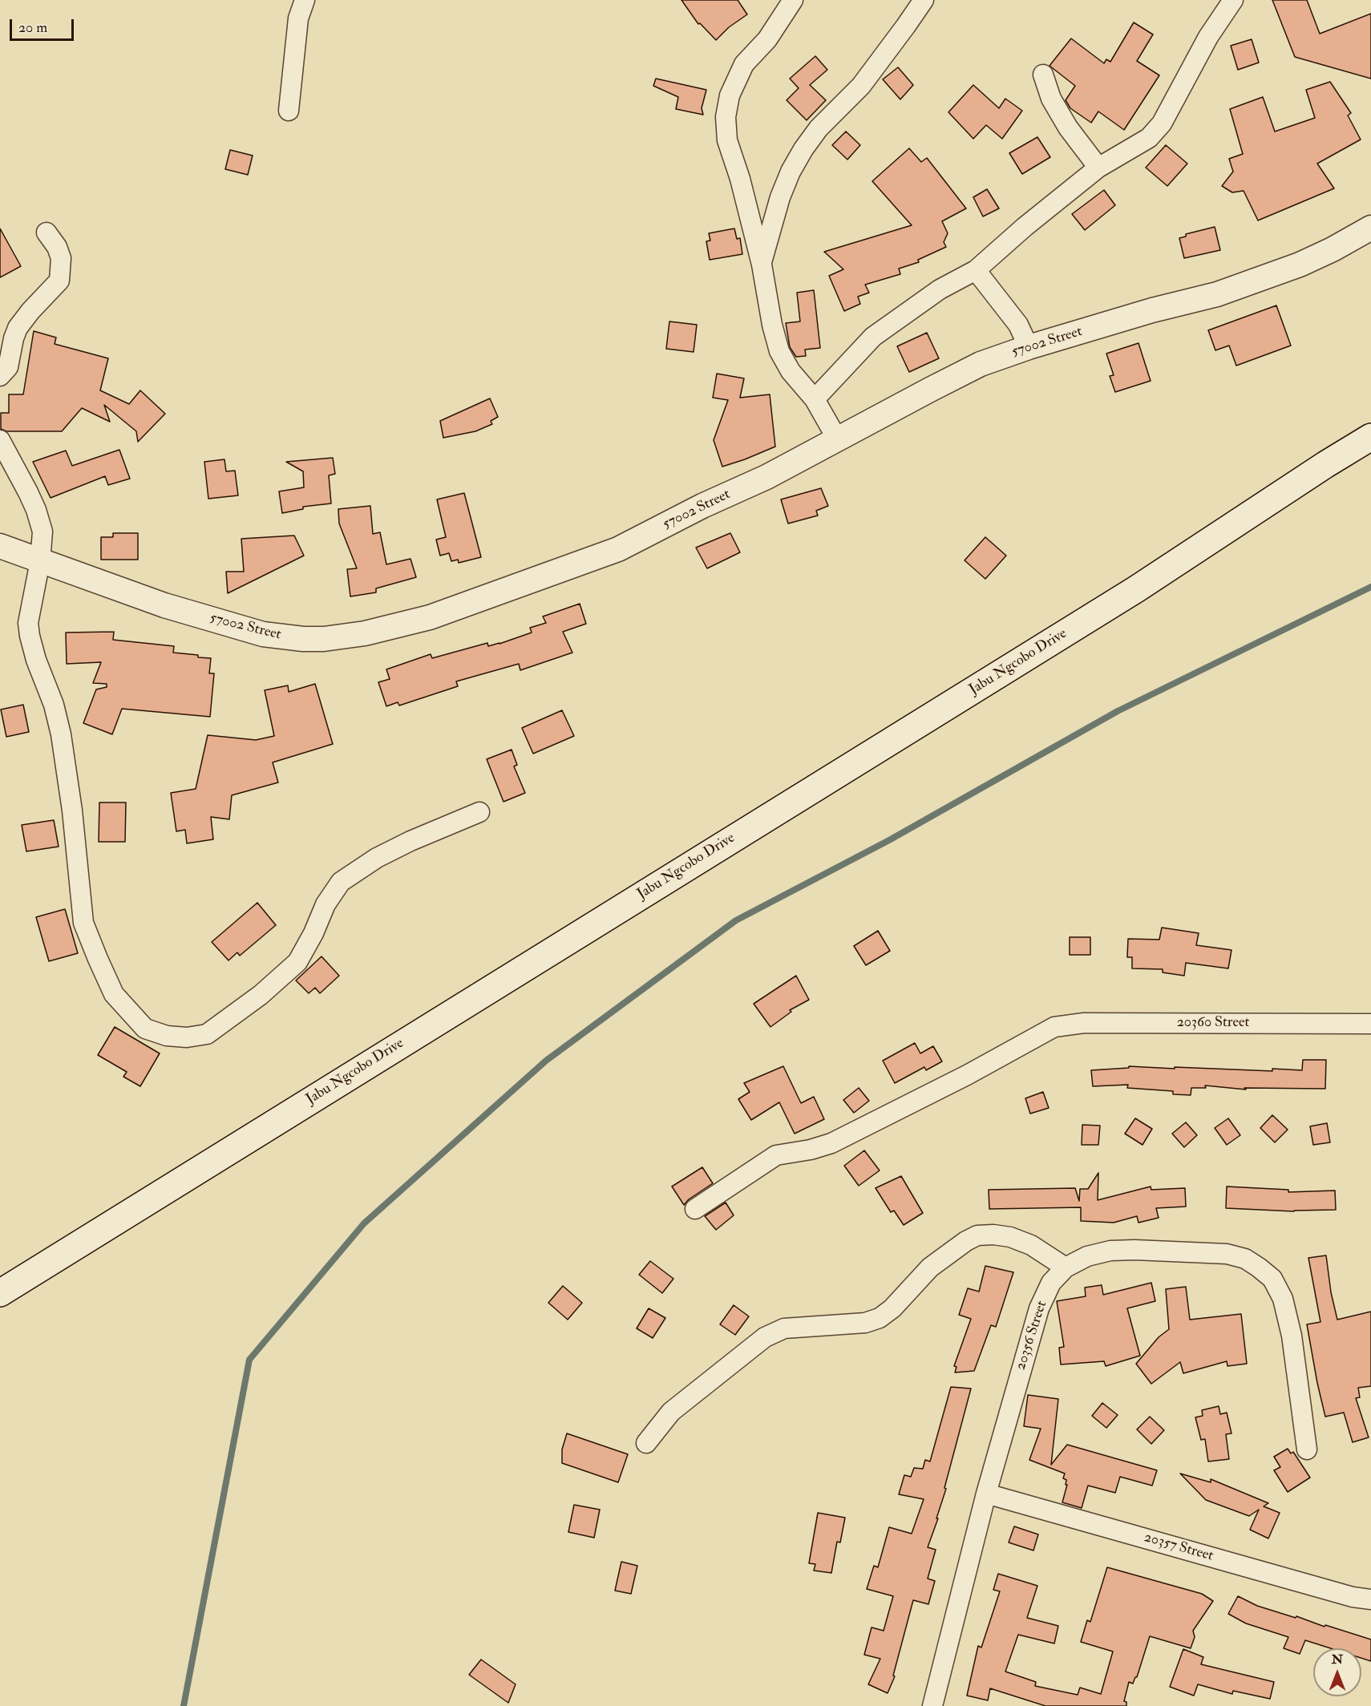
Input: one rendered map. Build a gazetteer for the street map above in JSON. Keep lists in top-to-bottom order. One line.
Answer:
{"streets":{"main road":["Jabu Ngcobo Drive"],"street":["57002 Street","20360 Street","20356 Street","20357 Street"]},"crossings":[["20356 Street","20357 Street"]],"scale_bar":"20 m","north":"top"}
